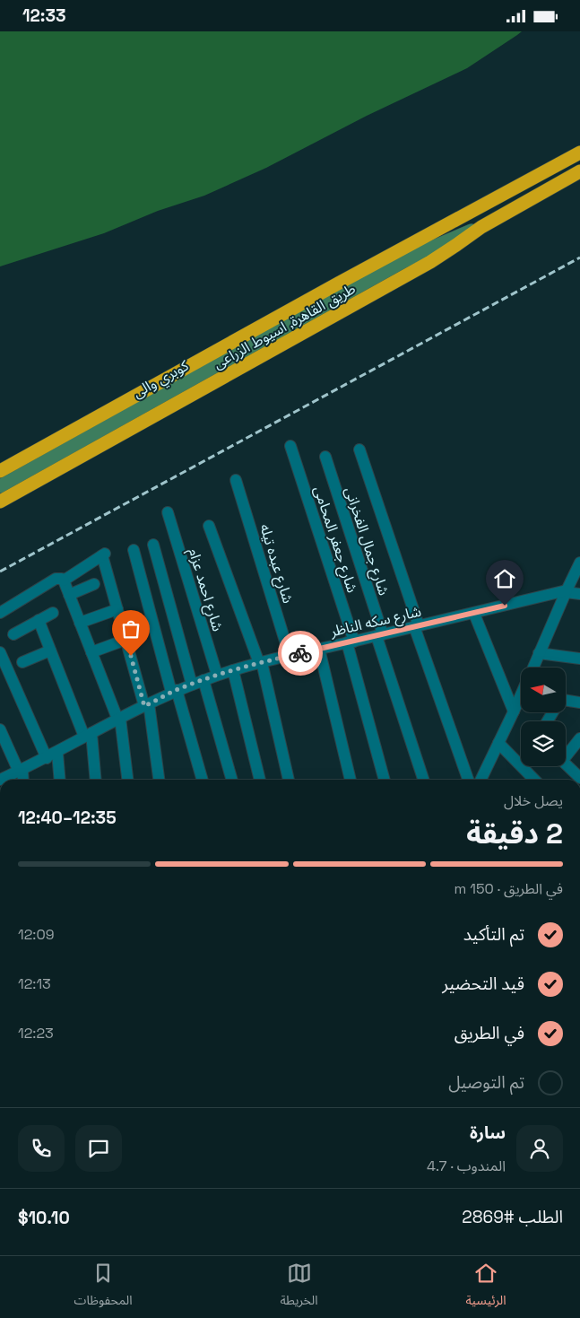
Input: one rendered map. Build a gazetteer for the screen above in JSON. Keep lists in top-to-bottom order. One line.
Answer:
{"streets":{"highway":["طريق القاهرة, اسيوط الزراعى"],"main road":["كوبري والى"],"street":["شارع جعفر المحامى","شارع جمال الفخرانى","شارع عبده تيله","شارع احمد عزام","شارع سكه الناظر"]},"crossings":[["طريق القاهرة, اسيوط الزراعى","كوبري والى"],["شارع جعفر المحامى","شارع سكه الناظر"],["شارع جمال الفخرانى","شارع سكه الناظر"],["شارع عبده تيله","شارع سكه الناظر"],["شارع احمد عزام","شارع سكه الناظر"]],"north":"left","page":{"status":"12:33","heading":["2 دقيقة","يصل خلال","12:35–12:40"],"panel":["سارة","المندوب · 4.7","الطلب #2869","$10.10"],"bar":"في الطريق · 150 m","list":[["تم التأكيد","12:09"],["قيد التحضير","12:13"],["في الطريق","12:23"],"تم التوصيل"],"tabs":["الرئيسية","الخريطة","المحفوظات"]}}
